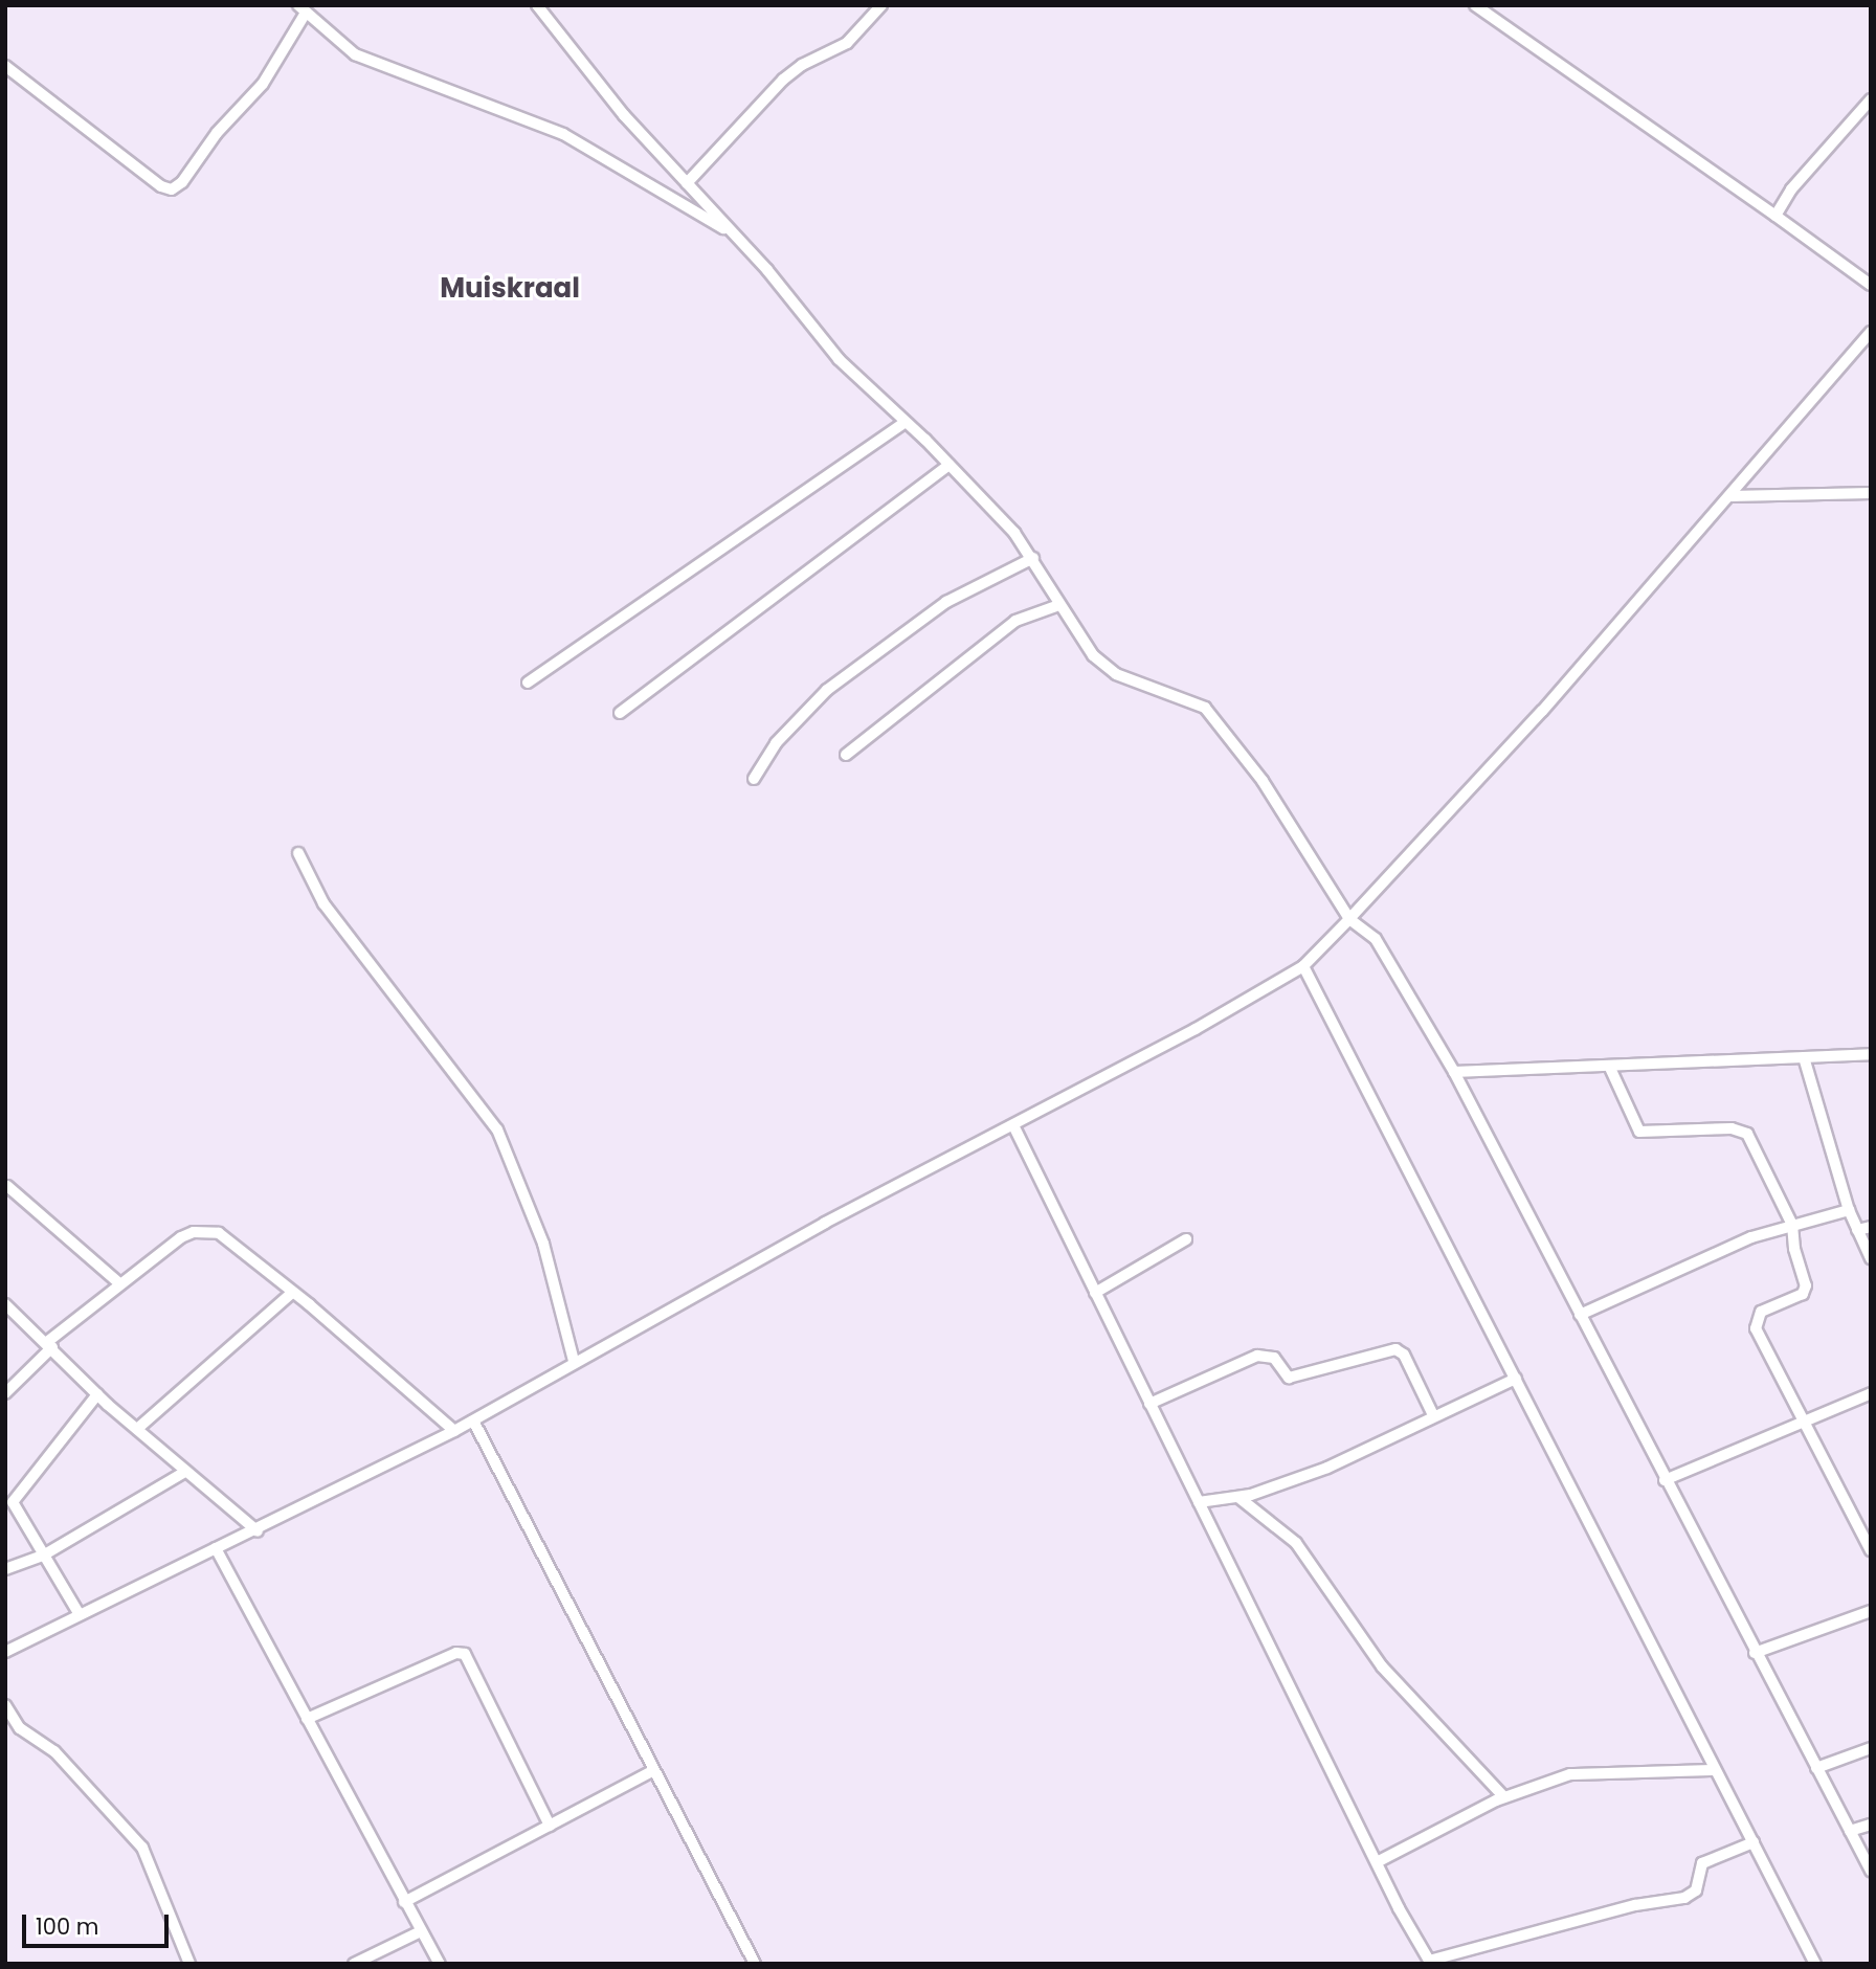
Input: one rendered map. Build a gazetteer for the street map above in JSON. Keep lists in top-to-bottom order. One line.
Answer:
{"districts":["Muiskraal"],"scale_bar":"100 m"}
